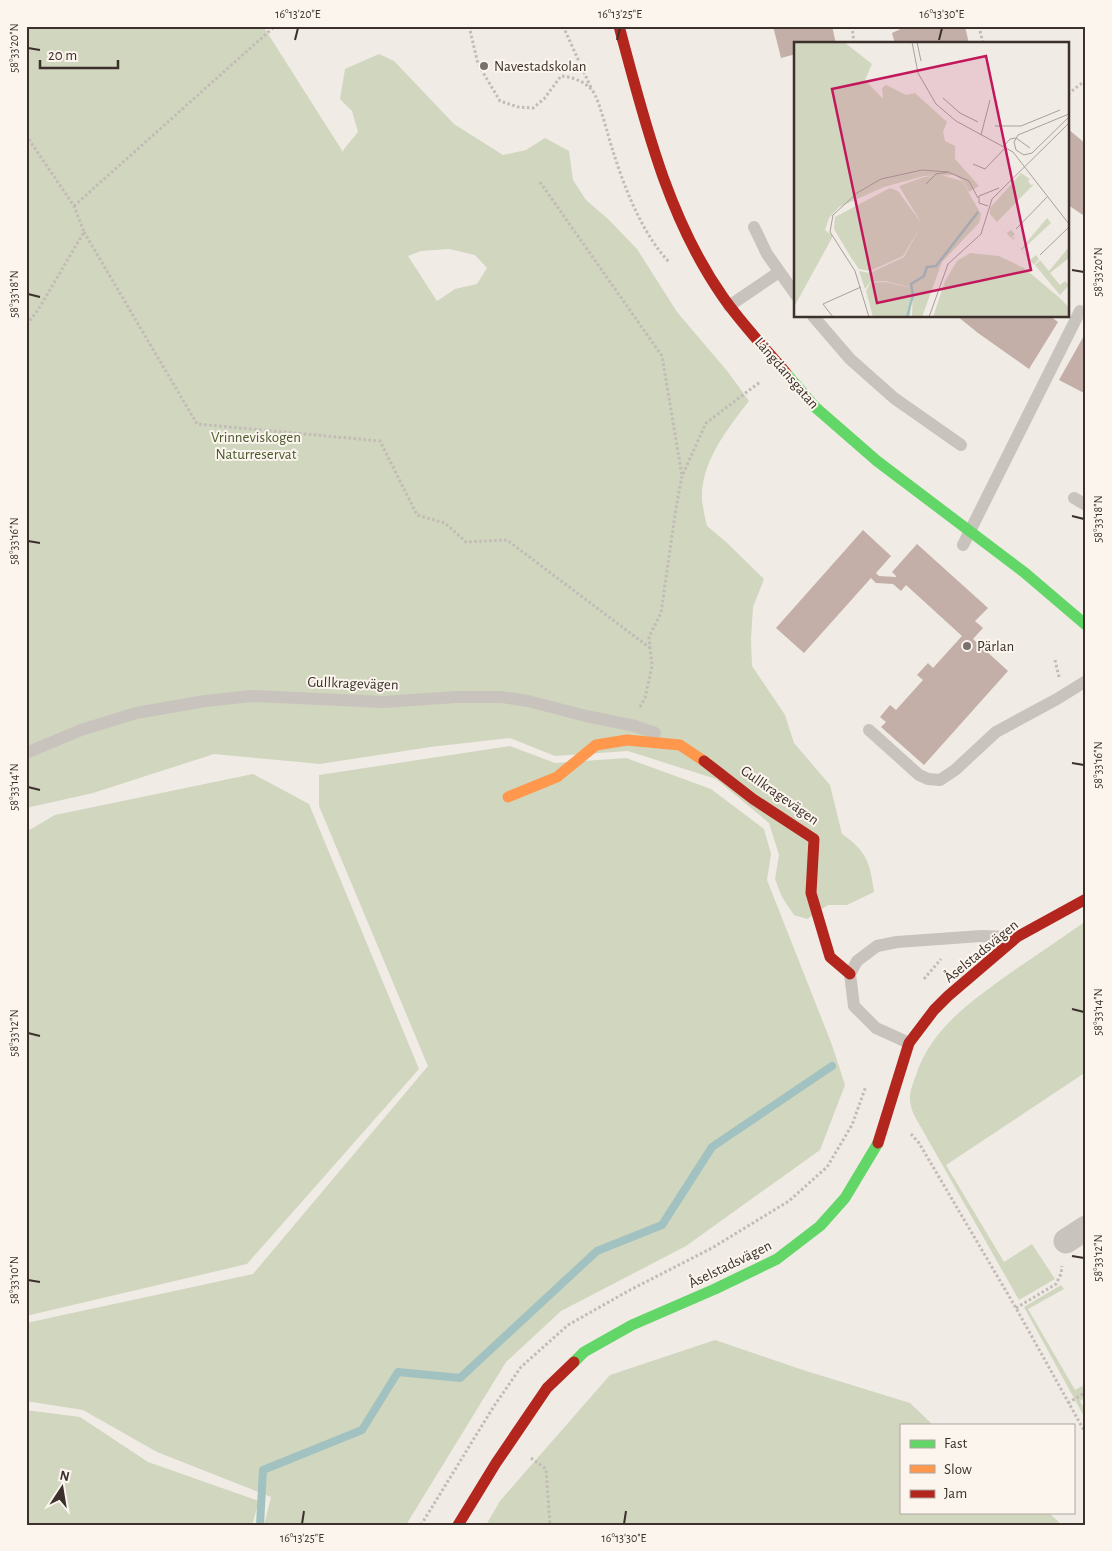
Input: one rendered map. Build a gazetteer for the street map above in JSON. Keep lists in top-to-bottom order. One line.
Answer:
{"streets":{"street":["Långdansgatan","Gullkragevägen","Åselstadsvägen"]},"parks":["Vrinneviskogen Naturreservat"],"places":["Navestadskolan","Pärlan"],"legend":["Fast","Slow","Jam"],"scale_bar":"20 m","north":"top","coordinates":["16°13'20\"E","16°13'25\"E","16°13'30\"E","58°33'20\"N","58°33'18\"N","58°33'16\"N","58°33'14\"N","58°33'12\"N","58°33'10\"N"]}
